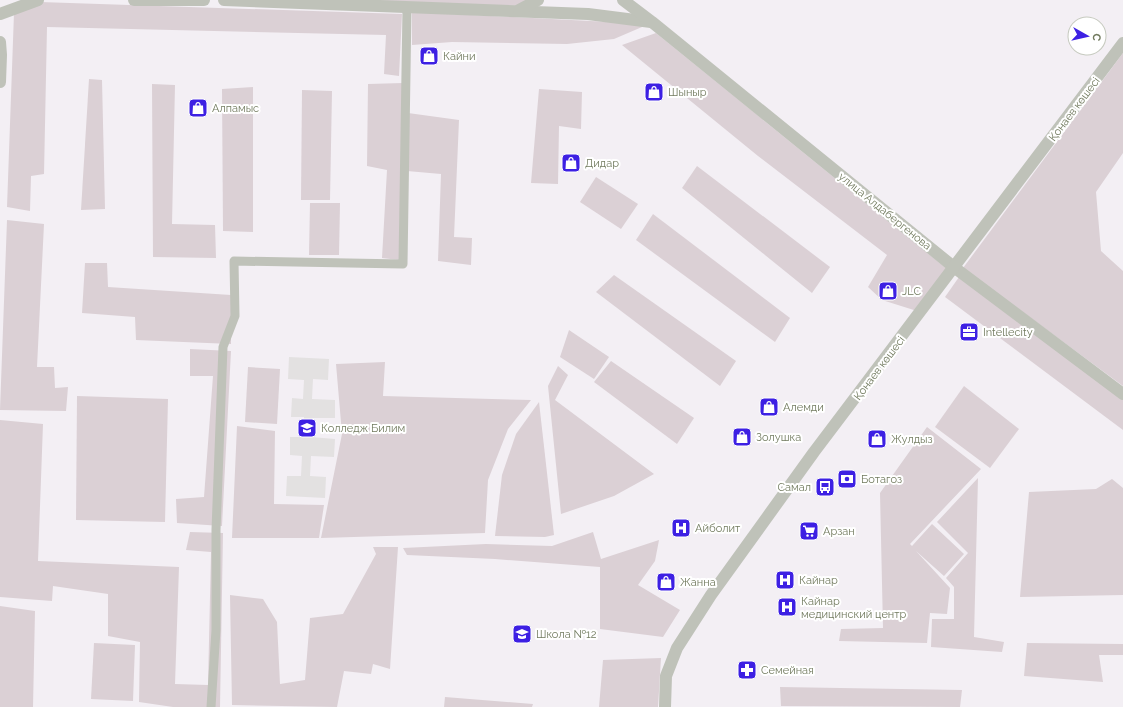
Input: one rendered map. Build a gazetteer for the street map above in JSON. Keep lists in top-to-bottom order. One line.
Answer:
{"streets":{"street":["Қонаев көшесі","улица Алдабергенова"]},"crossings":[["Қонаев көшесі","улица Алдабергенова"]],"places":{"shop":["Кайни","Шыныр","Алпамыс","Дидар","JLC","Алемди","Золушка","Жулдыз","Жанна"],"office":["Intellecity"],"school or university":["Колледж Билим","Школа №12"],"bank":["Ботагоз"],"bus stop":["Самал"],"hospital":["Айболит","Кайнар","Кайнар медицинский центр"],"supermarket":["Арзан"],"pharmacy":["Семейная"]},"north":"right"}
